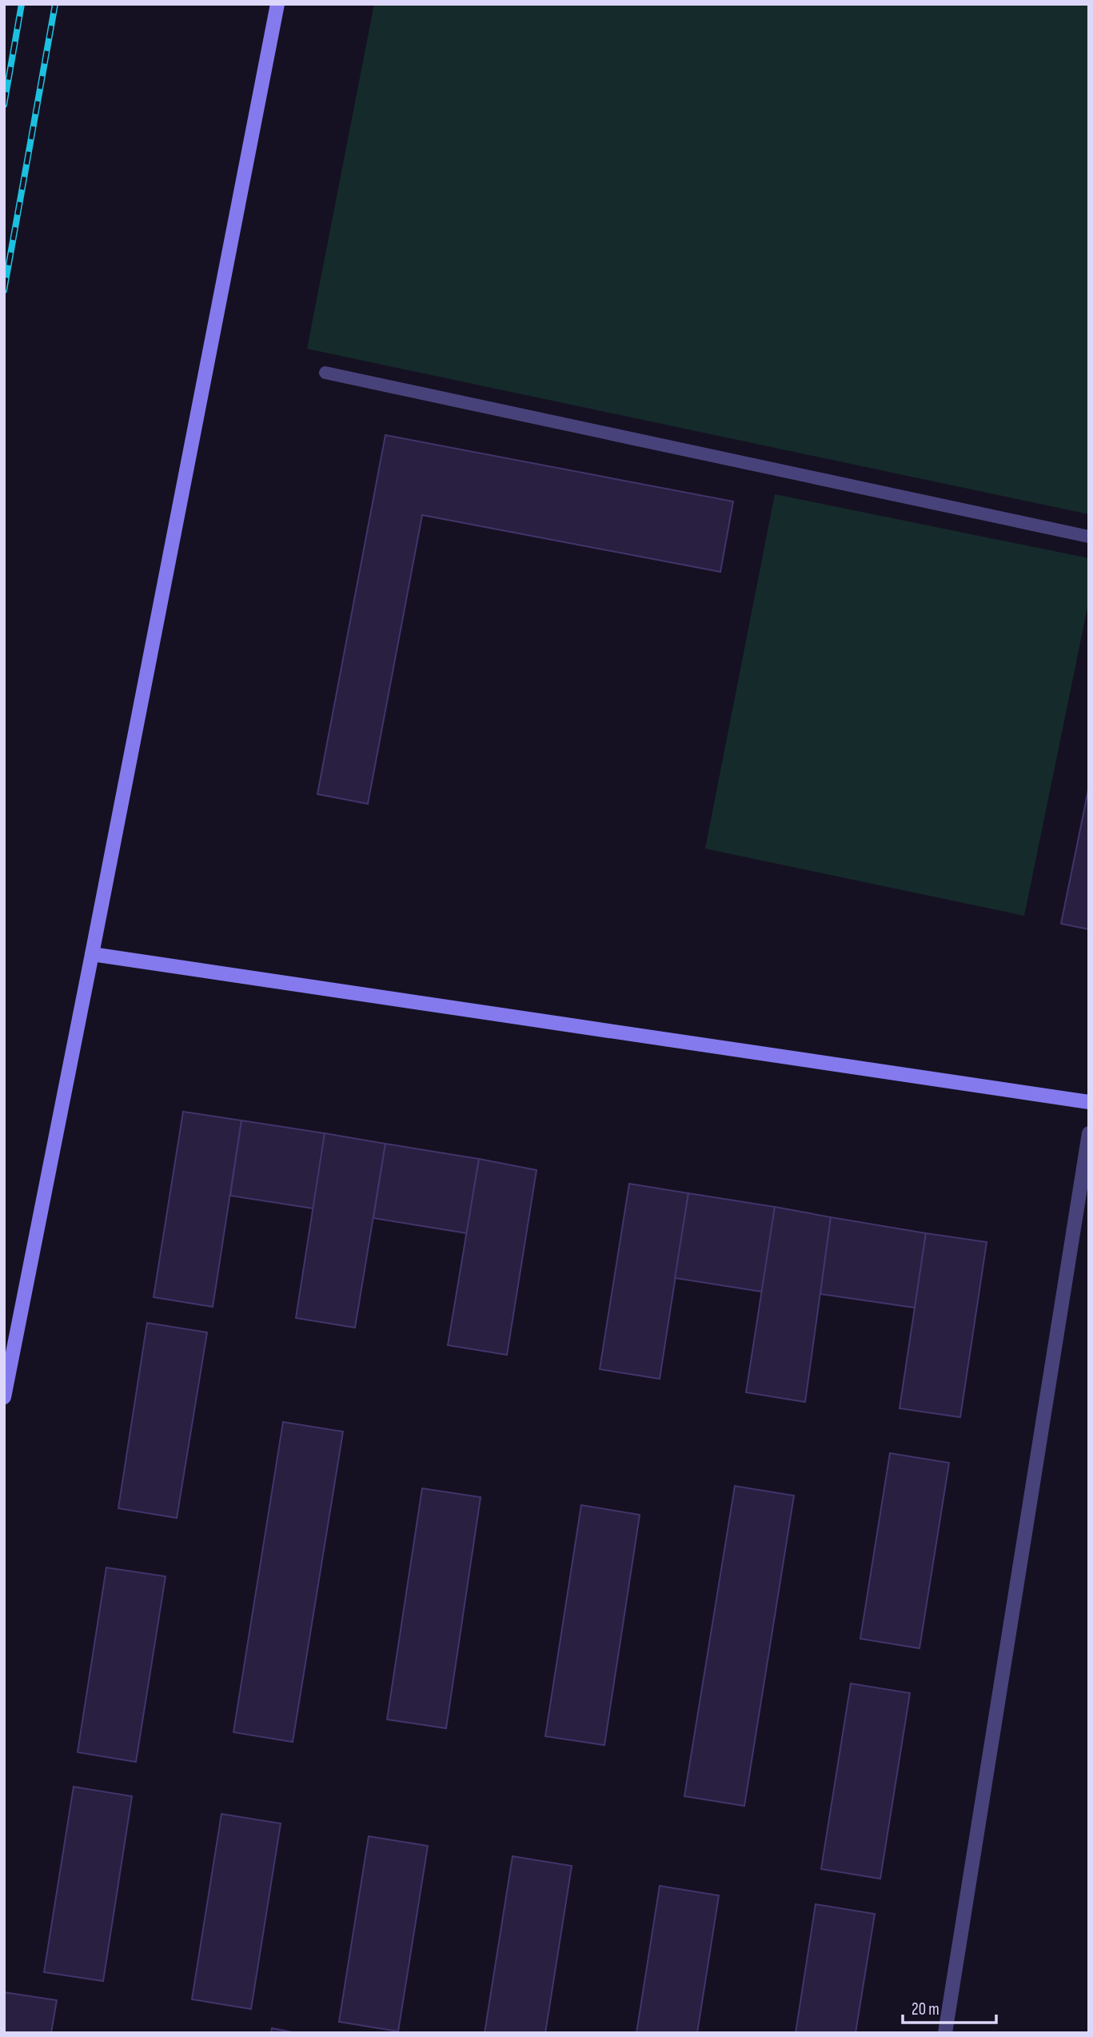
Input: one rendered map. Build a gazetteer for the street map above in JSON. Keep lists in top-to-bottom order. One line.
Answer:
{"scale_bar":"20 m"}
